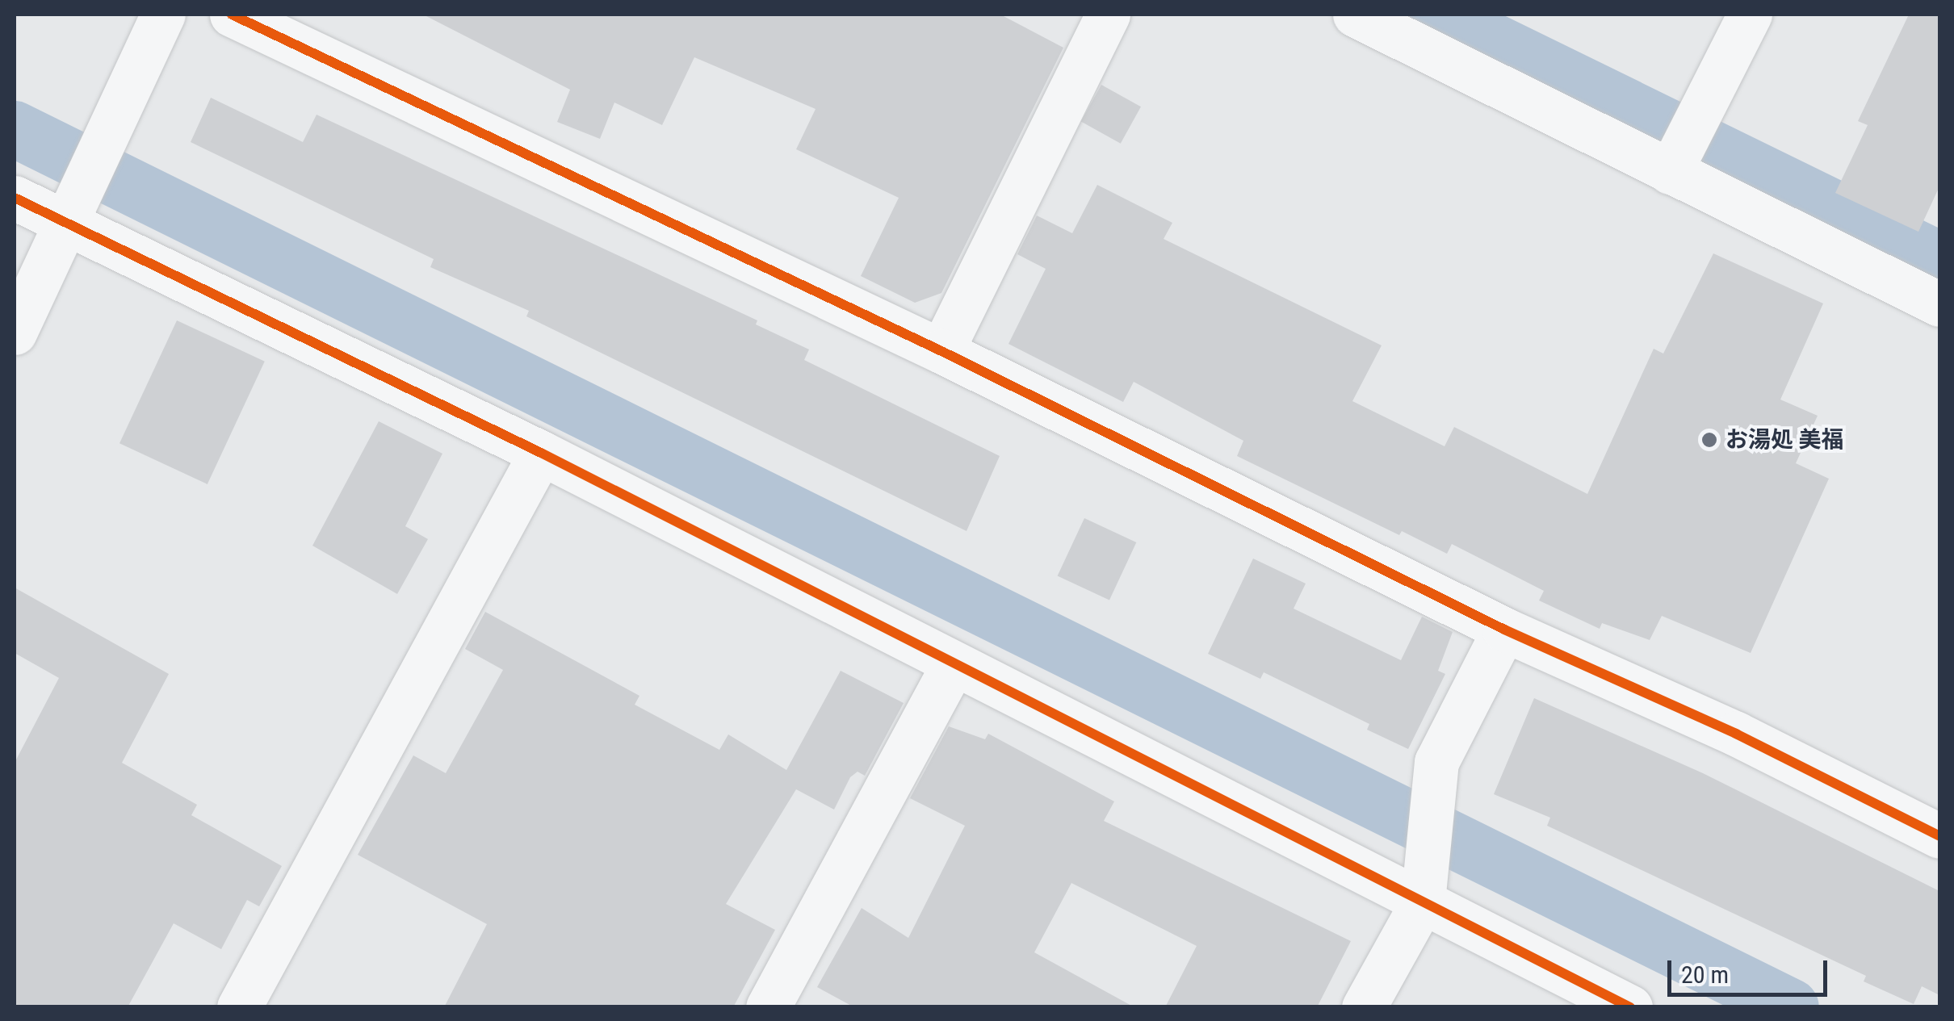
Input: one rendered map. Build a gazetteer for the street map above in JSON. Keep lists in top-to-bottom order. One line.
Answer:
{"places":["お湯処 美福"],"scale_bar":"20 m"}
